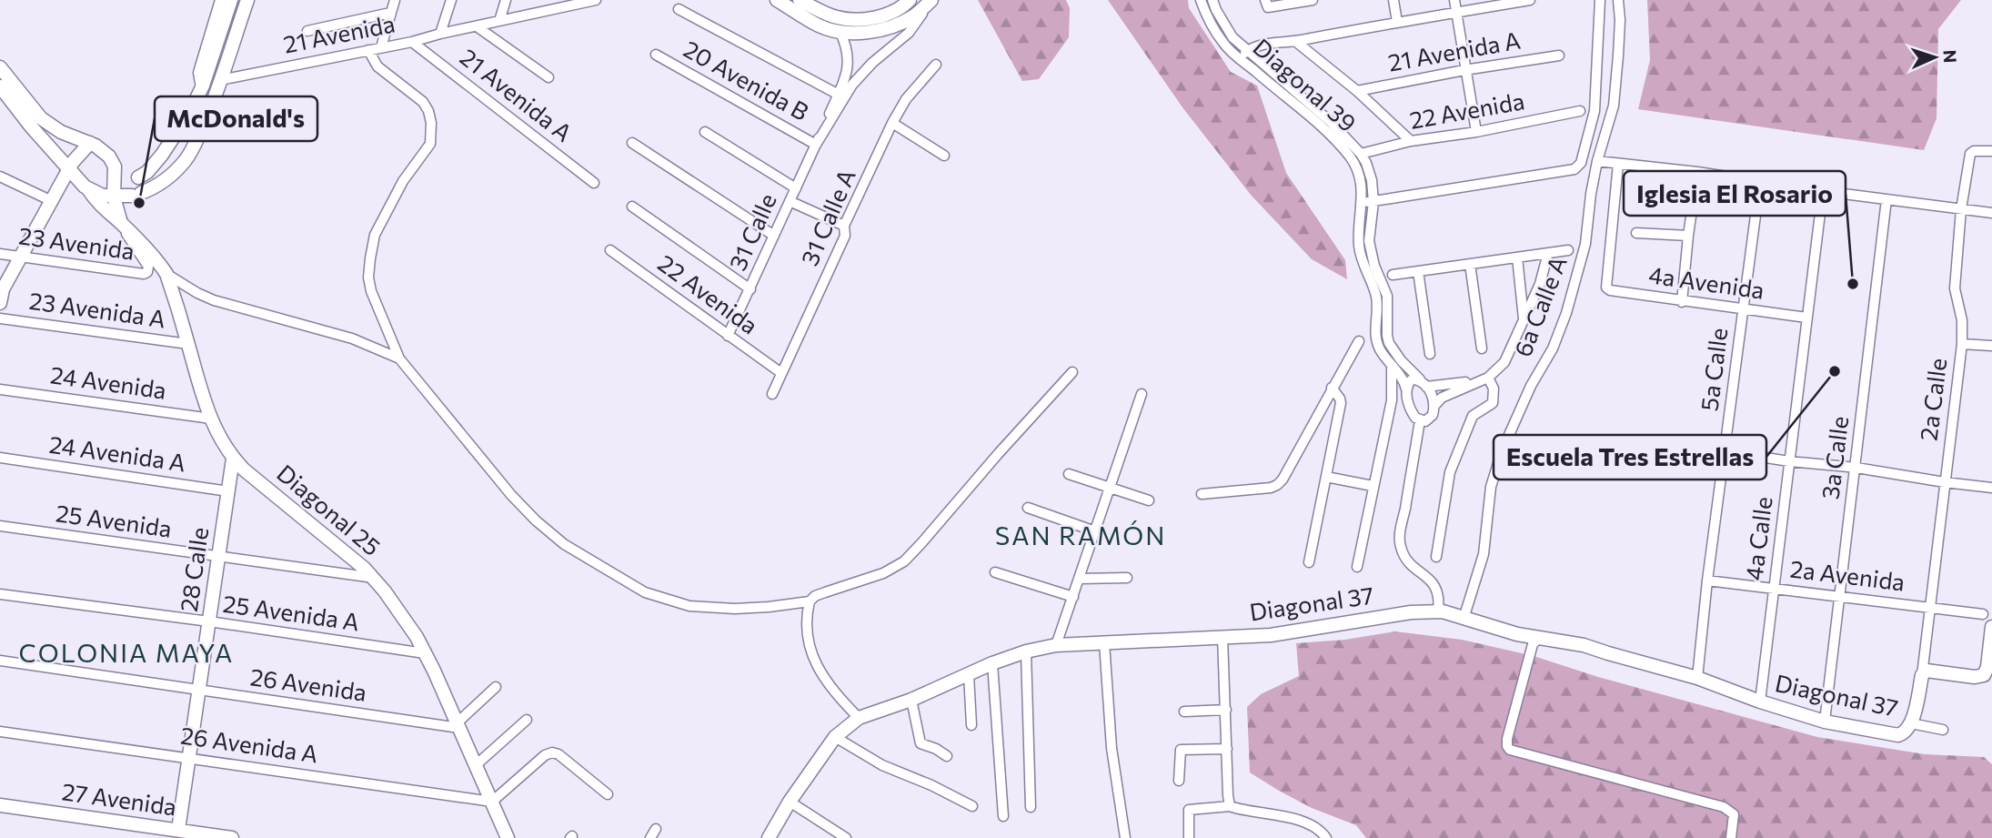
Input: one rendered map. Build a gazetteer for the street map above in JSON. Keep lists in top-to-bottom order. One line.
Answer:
{"streets":{"main road":["Diagonal 25","28 Calle","Diagonal 37","27 Avenida"],"street":["21 Avenida","21 Avenida A","20 Avenida B","Diagonal 39","22 Avenida","31 Calle A","31 Calle","23 Avenida","4a Avenida","6a Calle A","23 Avenida A","5a Calle","24 Avenida","2a Calle","24 Avenida A","3a Calle","25 Avenida","4a Calle","2a Avenida","25 Avenida A","26 Avenida","26 Avenida A"]},"crossings":[["21 Avenida","21 Avenida A"],["20 Avenida B","31 Calle"],["Diagonal 39","22 Avenida"],["22 Avenida","31 Calle A"],["22 Avenida","31 Calle"],["23 Avenida","Diagonal 25"],["4a Avenida","5a Calle"],["4a Avenida","4a Calle"],["6a Calle A","Diagonal 37"],["23 Avenida A","Diagonal 25"],["5a Calle","2a Avenida"],["5a Calle","Diagonal 37"],["24 Avenida","Diagonal 25"],["2a Calle","2a Avenida"],["24 Avenida A","28 Calle"],["3a Calle","2a Avenida"],["3a Calle","Diagonal 37"],["Diagonal 25","25 Avenida"],["Diagonal 25","28 Calle"],["Diagonal 25","25 Avenida A"],["Diagonal 25","26 Avenida"],["Diagonal 25","26 Avenida A"],["25 Avenida","28 Calle"],["4a Calle","2a Avenida"],["4a Calle","Diagonal 37"],["28 Calle","25 Avenida A"],["28 Calle","26 Avenida"],["28 Calle","26 Avenida A"],["28 Calle","27 Avenida"]],"districts":["SAN RAMÓN","COLONIA MAYA"],"places":["McDonald's","Iglesia El Rosario","Escuela Tres Estrellas"],"north":"right"}
